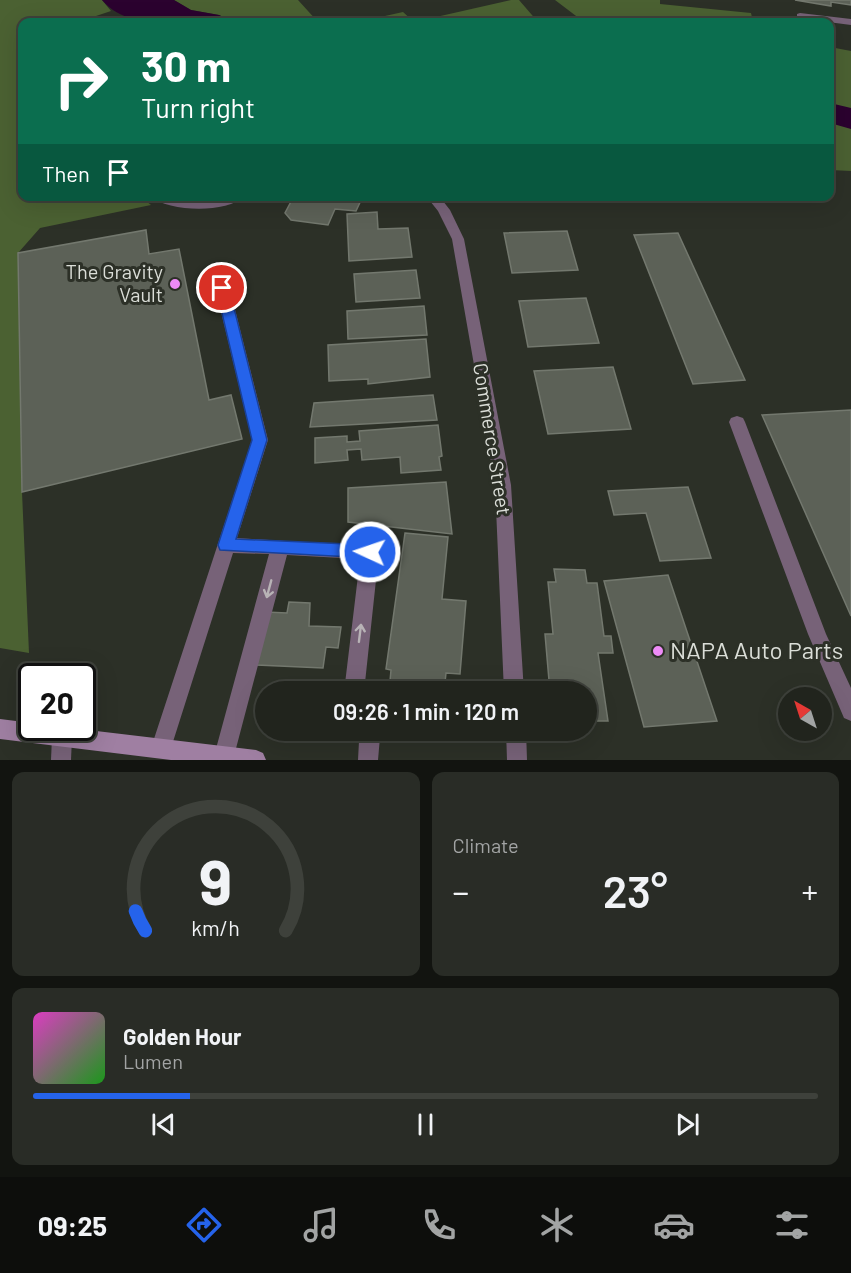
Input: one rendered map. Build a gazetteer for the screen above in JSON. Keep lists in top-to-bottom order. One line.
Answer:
{"streets":{"street":["Commerce Street"]},"places":["The Gravity Vault","NAPA Auto Parts"],"north":"top left","page":{"turn":["30 m","Turn right"],"then":"Then","limit":"20","trip":"09:26 · 1 min · 120 m","tile":"Climate","heat":["−","23°","+"],"song":["Golden Hour","Lumen"],"tabs":"09:25","gauge":["9","km/h"]}}
